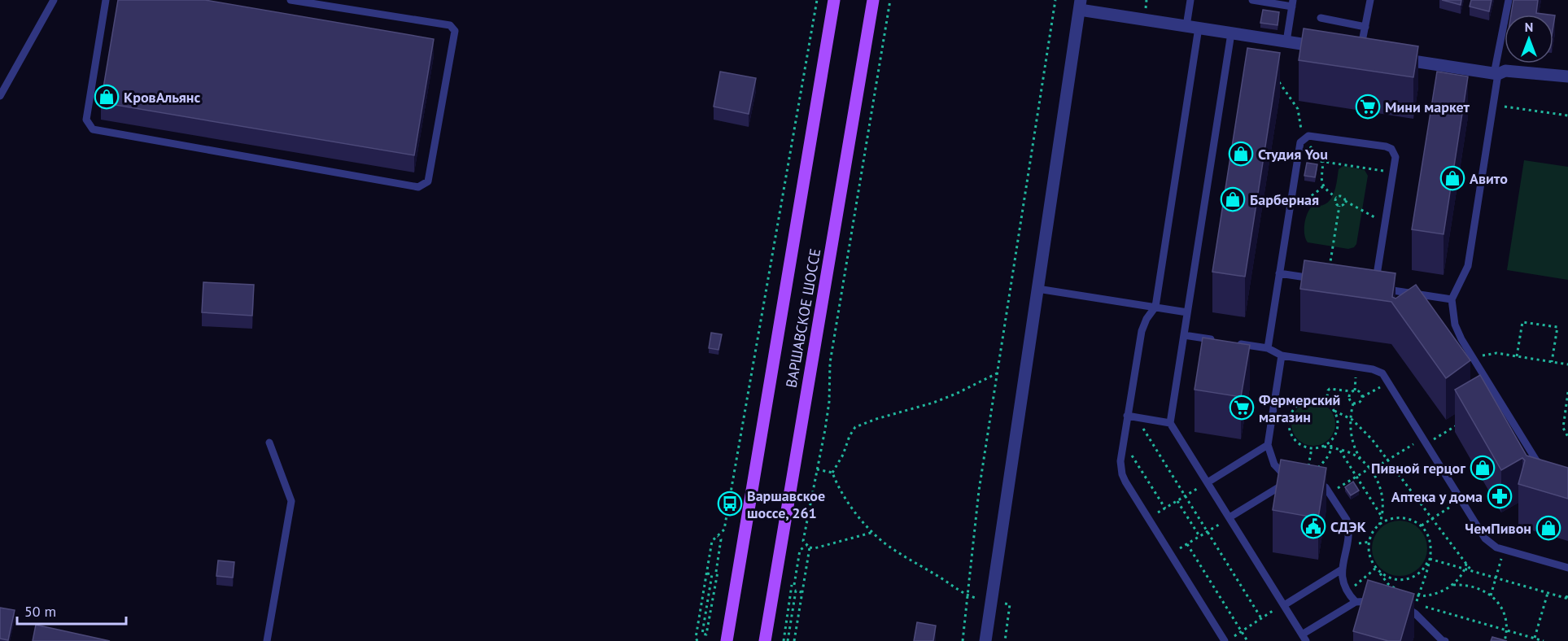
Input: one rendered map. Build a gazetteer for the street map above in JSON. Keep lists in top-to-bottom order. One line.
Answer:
{"streets":{"main road":["ВАРШАВСКОЕ ШОССЕ"]},"places":{"shop":["КровАльянс","Студия You","Авито","Барберная","Пивной герцог","ЧемПивон"],"supermarket":["Мини маркет","Фермерский магазин"],"pharmacy":["Аптека у дома"],"bus stop":["Варшавское шоссе, 261"],"public building":["СДЭК"]},"scale_bar":"50 m","north":"top"}
